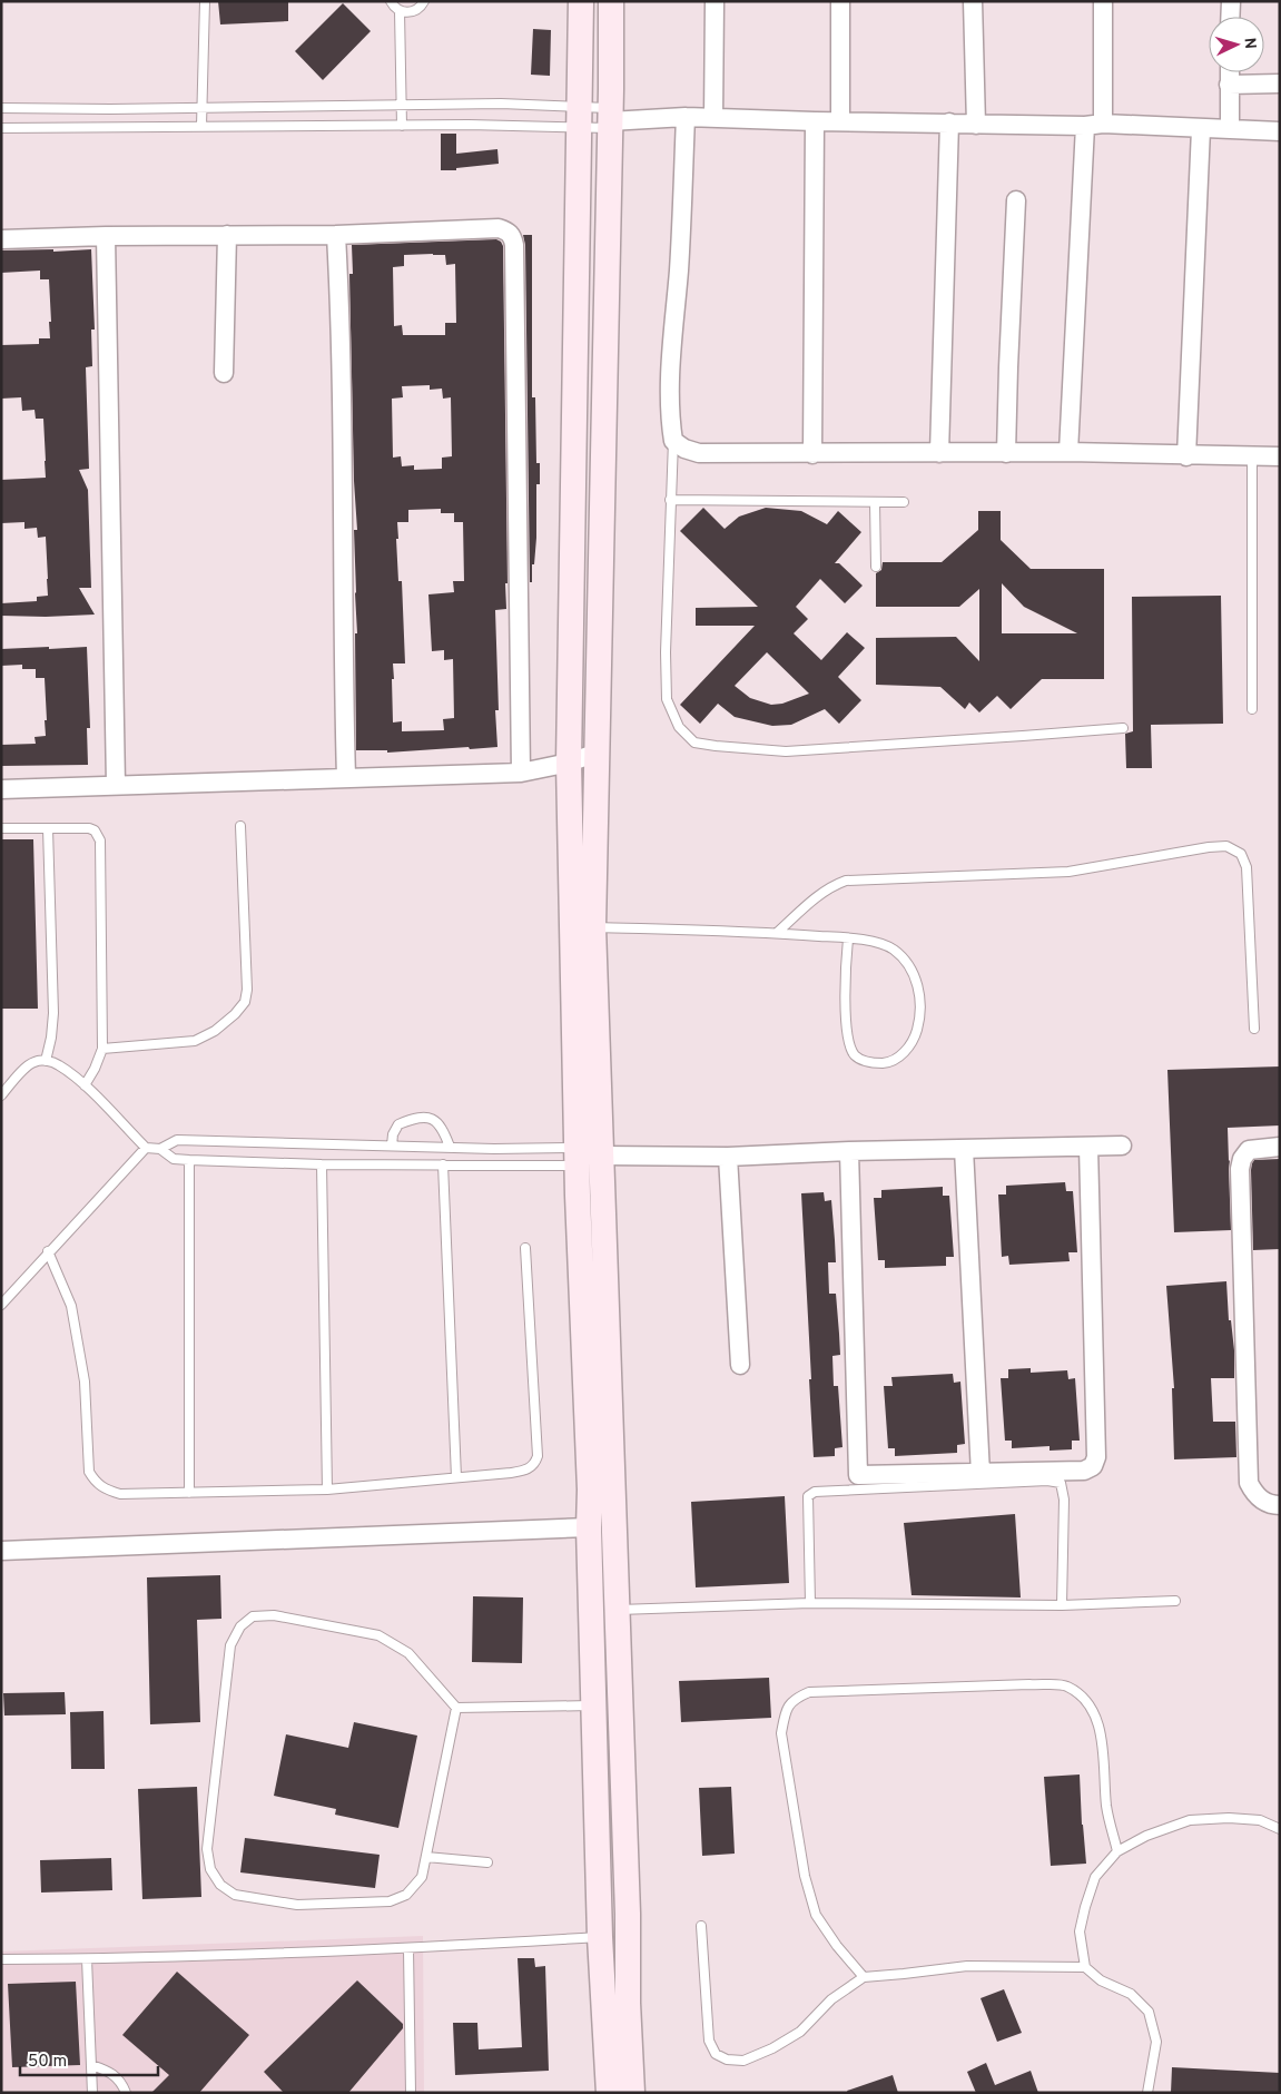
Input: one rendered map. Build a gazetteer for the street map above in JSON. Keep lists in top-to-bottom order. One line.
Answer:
{"scale_bar":"50 m","north":"right"}
